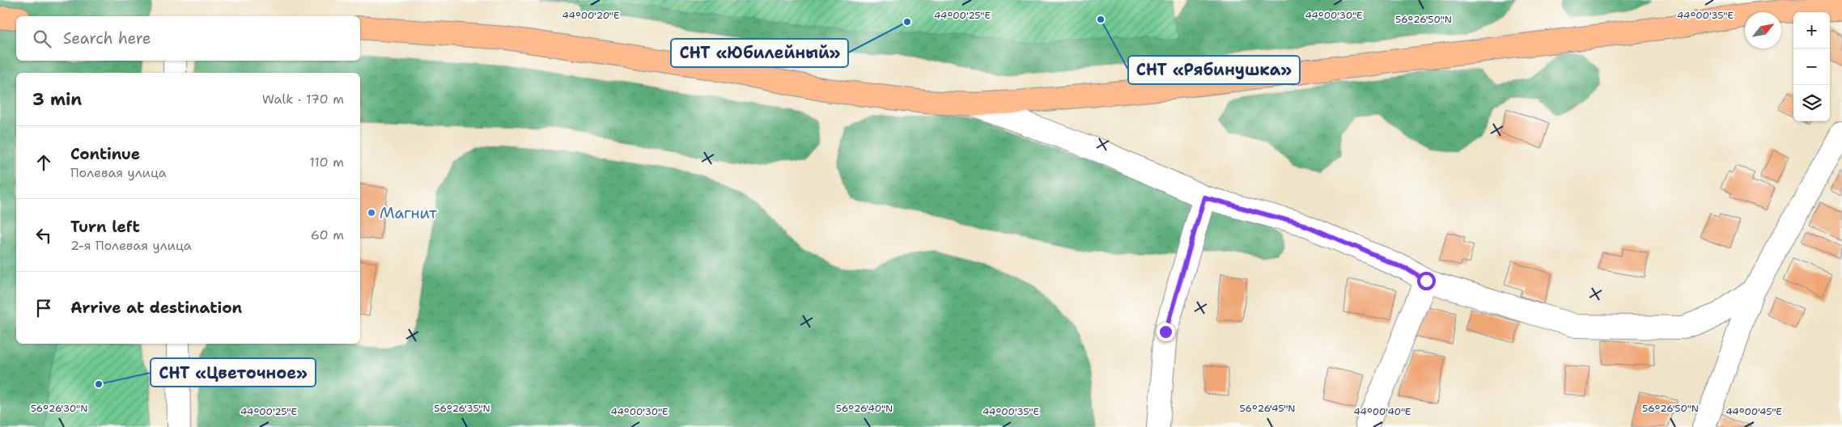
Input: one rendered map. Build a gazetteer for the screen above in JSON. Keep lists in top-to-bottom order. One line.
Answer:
{"places":["СНТ «Рябинушка»","СНТ «Юбилейный»","Магнит","СНТ «Цветочное»"],"north":"top right","page":{"map_buttons":["+","−"],"search":"Search here","heading":["3 min","Walk · 170 m"],"list":[["Continue","Полевая улица","110 m"],["Turn left","2-я Полевая улица","60 m"],"Arrive at destination"]},"coordinates":["44°00'30\"E","44°00'20\"E","44°00'25\"E","44°00'35\"E","56°26'50\"N","56°26'30\"N","56°26'35\"N","56°26'40\"N","56°26'45\"N","44°00'40\"E","44°00'45\"E"]}
